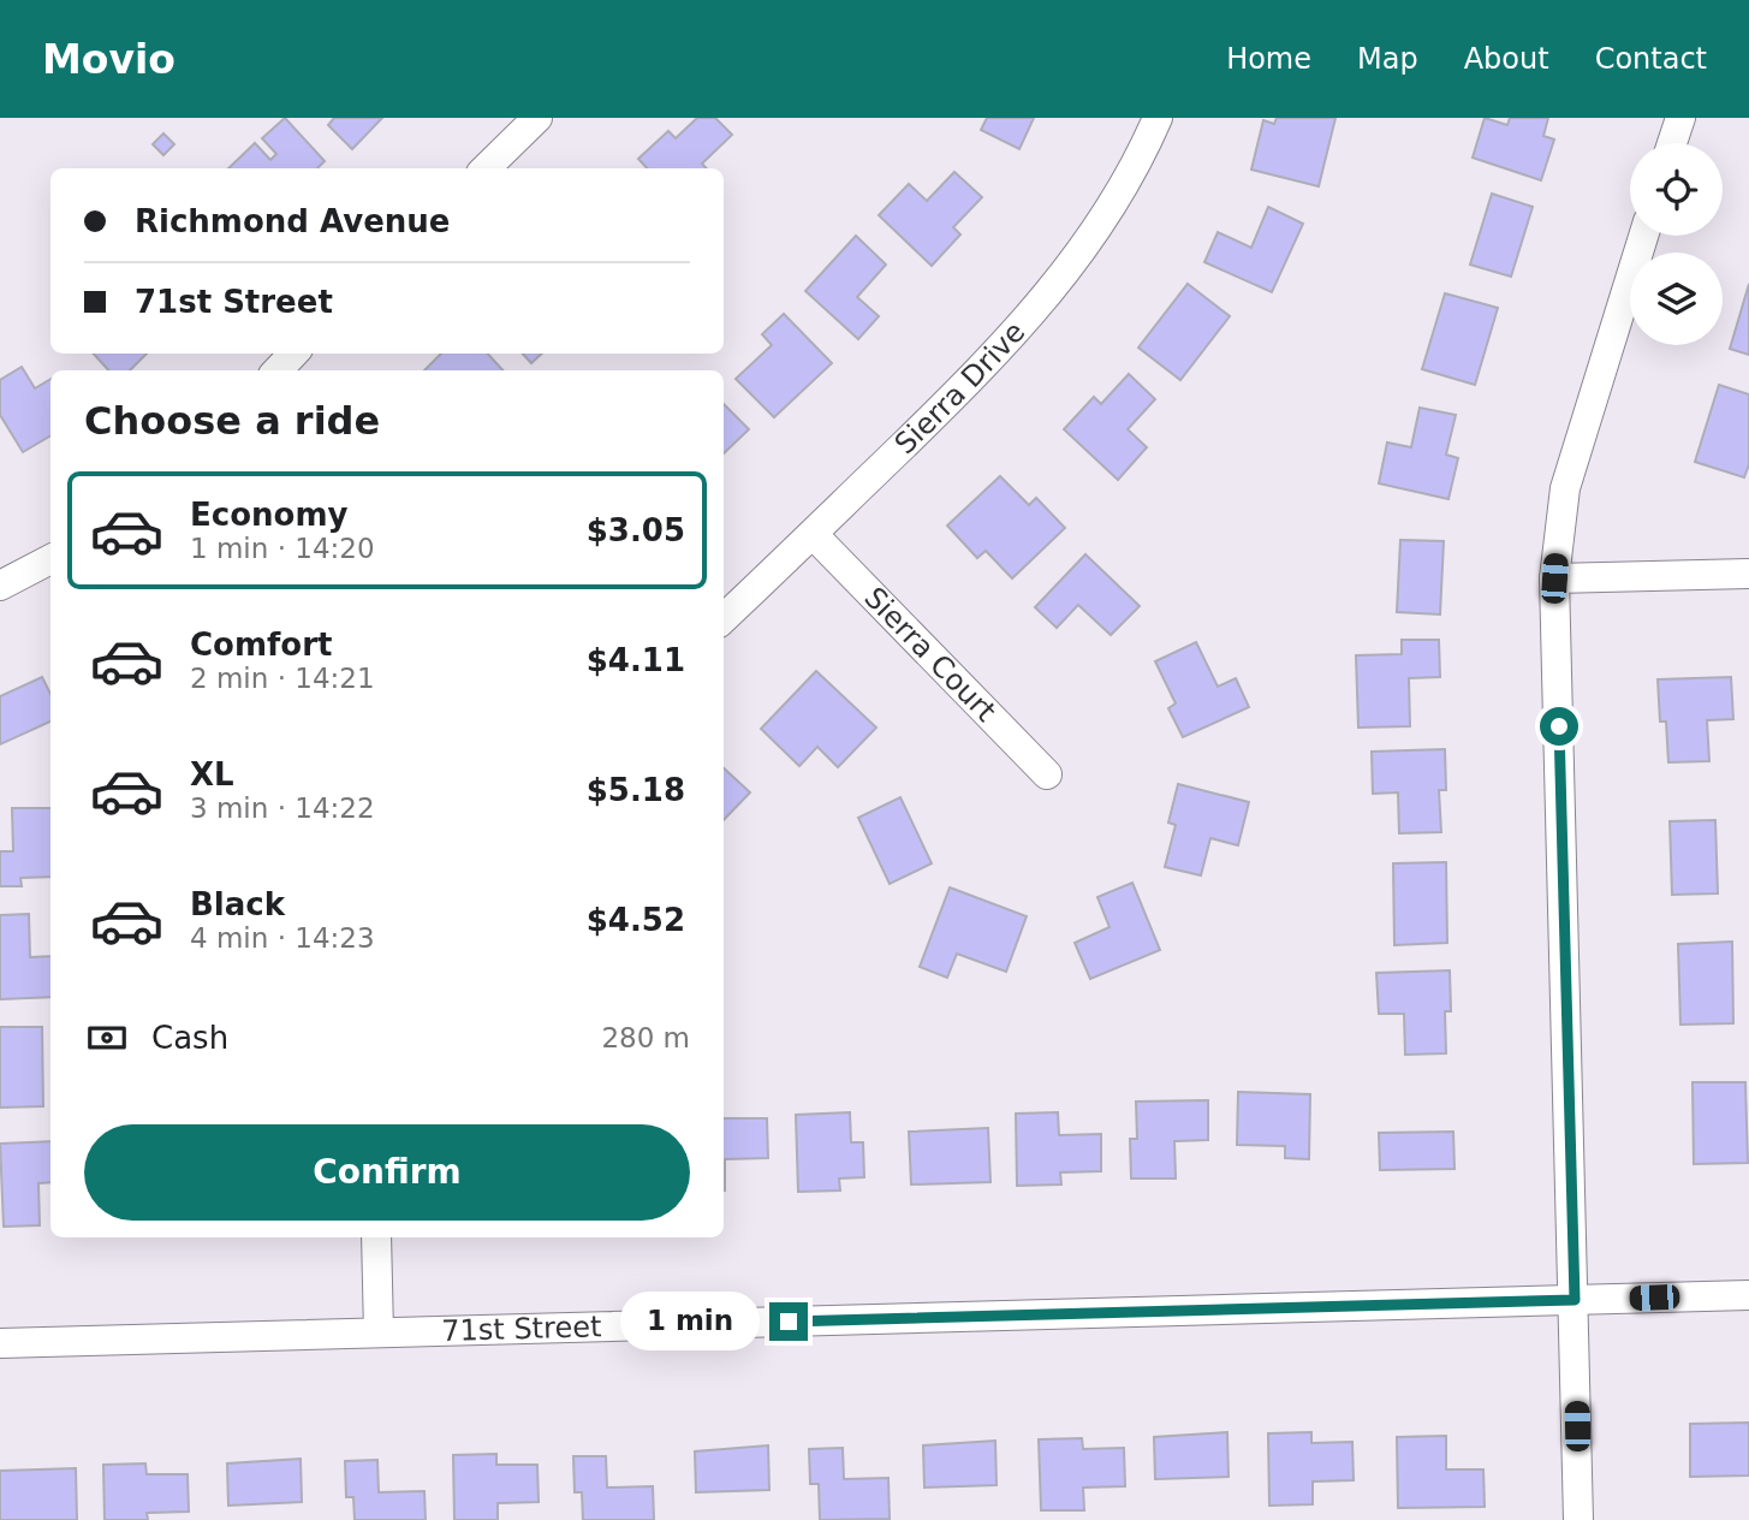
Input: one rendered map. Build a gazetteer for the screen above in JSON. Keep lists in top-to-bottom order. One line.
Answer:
{"streets":{"street":["Sierra Drive","Sierra Court","71st Street"]},"crossings":[["Sierra Drive","Sierra Court"]],"page":{"header":"Movio","nav":["Home","Map","About","Contact"],"banner":["Richmond Avenue","71st Street"],"heading":"Choose a ride","list":[{"name":"Economy","note":"1 min · 14:20","value":"$3.05"},{"name":"Comfort","note":"2 min · 14:21","value":"$4.11"},{"name":"XL","note":"3 min · 14:22","value":"$5.18"},{"name":"Black","note":"4 min · 14:23","value":"$4.52"}],"pay":["Cash","280 m"],"buttons":"Confirm","bubble":"1 min"}}
